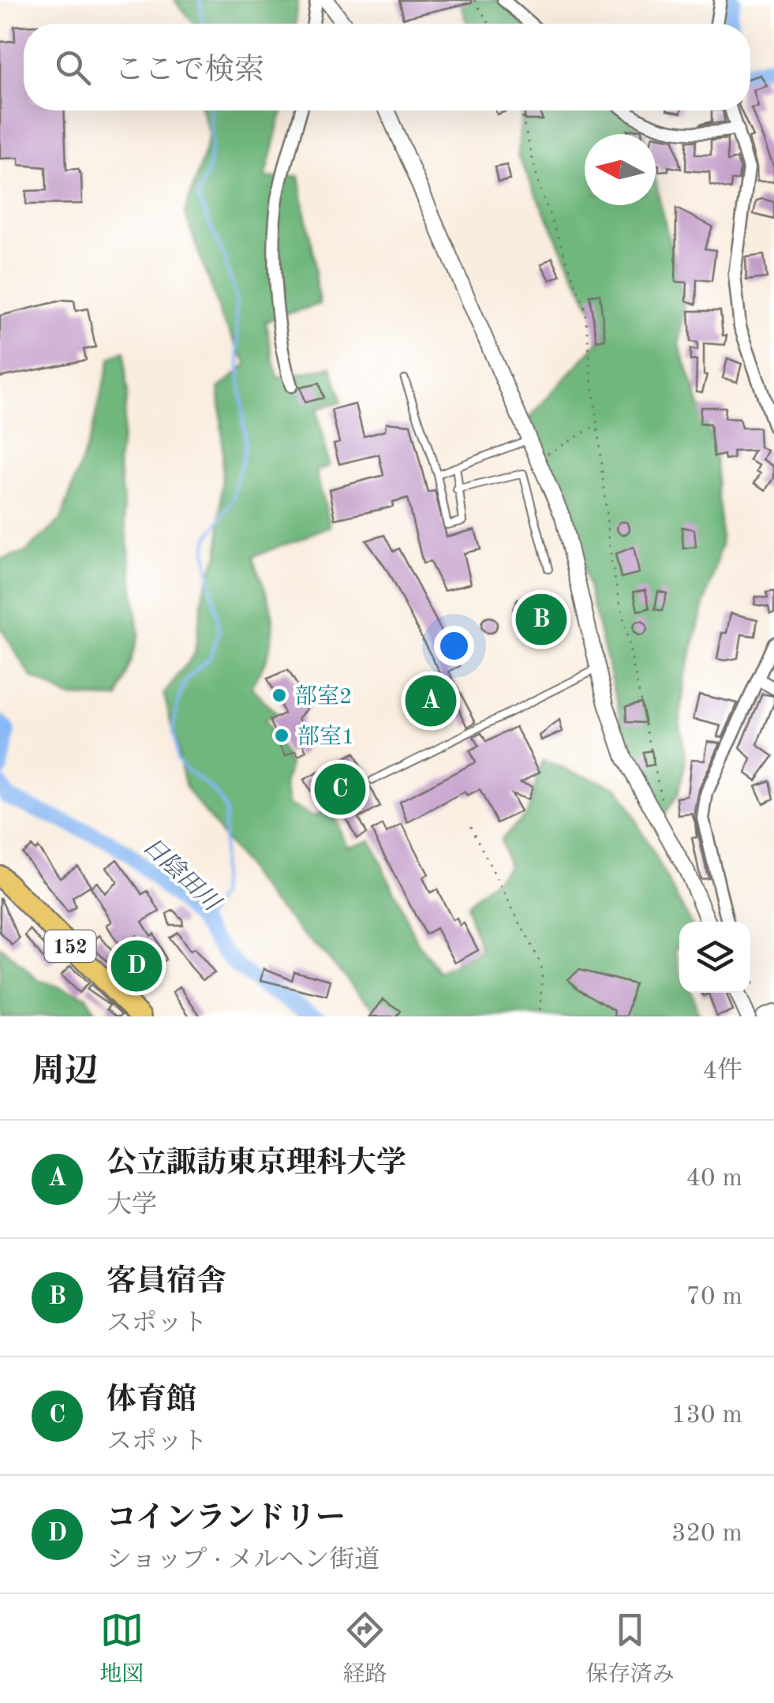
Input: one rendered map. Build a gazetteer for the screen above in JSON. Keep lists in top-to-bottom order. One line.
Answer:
{"streets":{"highway":["152"]},"water":["日陰田川"],"places":["部室2","部室1"],"north":"left","page":{"search":"ここで検索","pins":["B","A","C","D"],"heading":["周辺","4件"],"list":[{"mark":"A","name":"公立諏訪東京理科大学","note":"大学","value":"40 m"},{"mark":"B","name":"客員宿舎","note":"スポット","value":"70 m"},{"mark":"C","name":"体育館","note":"スポット","value":"130 m"},{"mark":"D","name":"コインランドリー","note":"ショップ · メルヘン街道","value":"320 m"}],"nav":["地図","経路","保存済み"]}}
